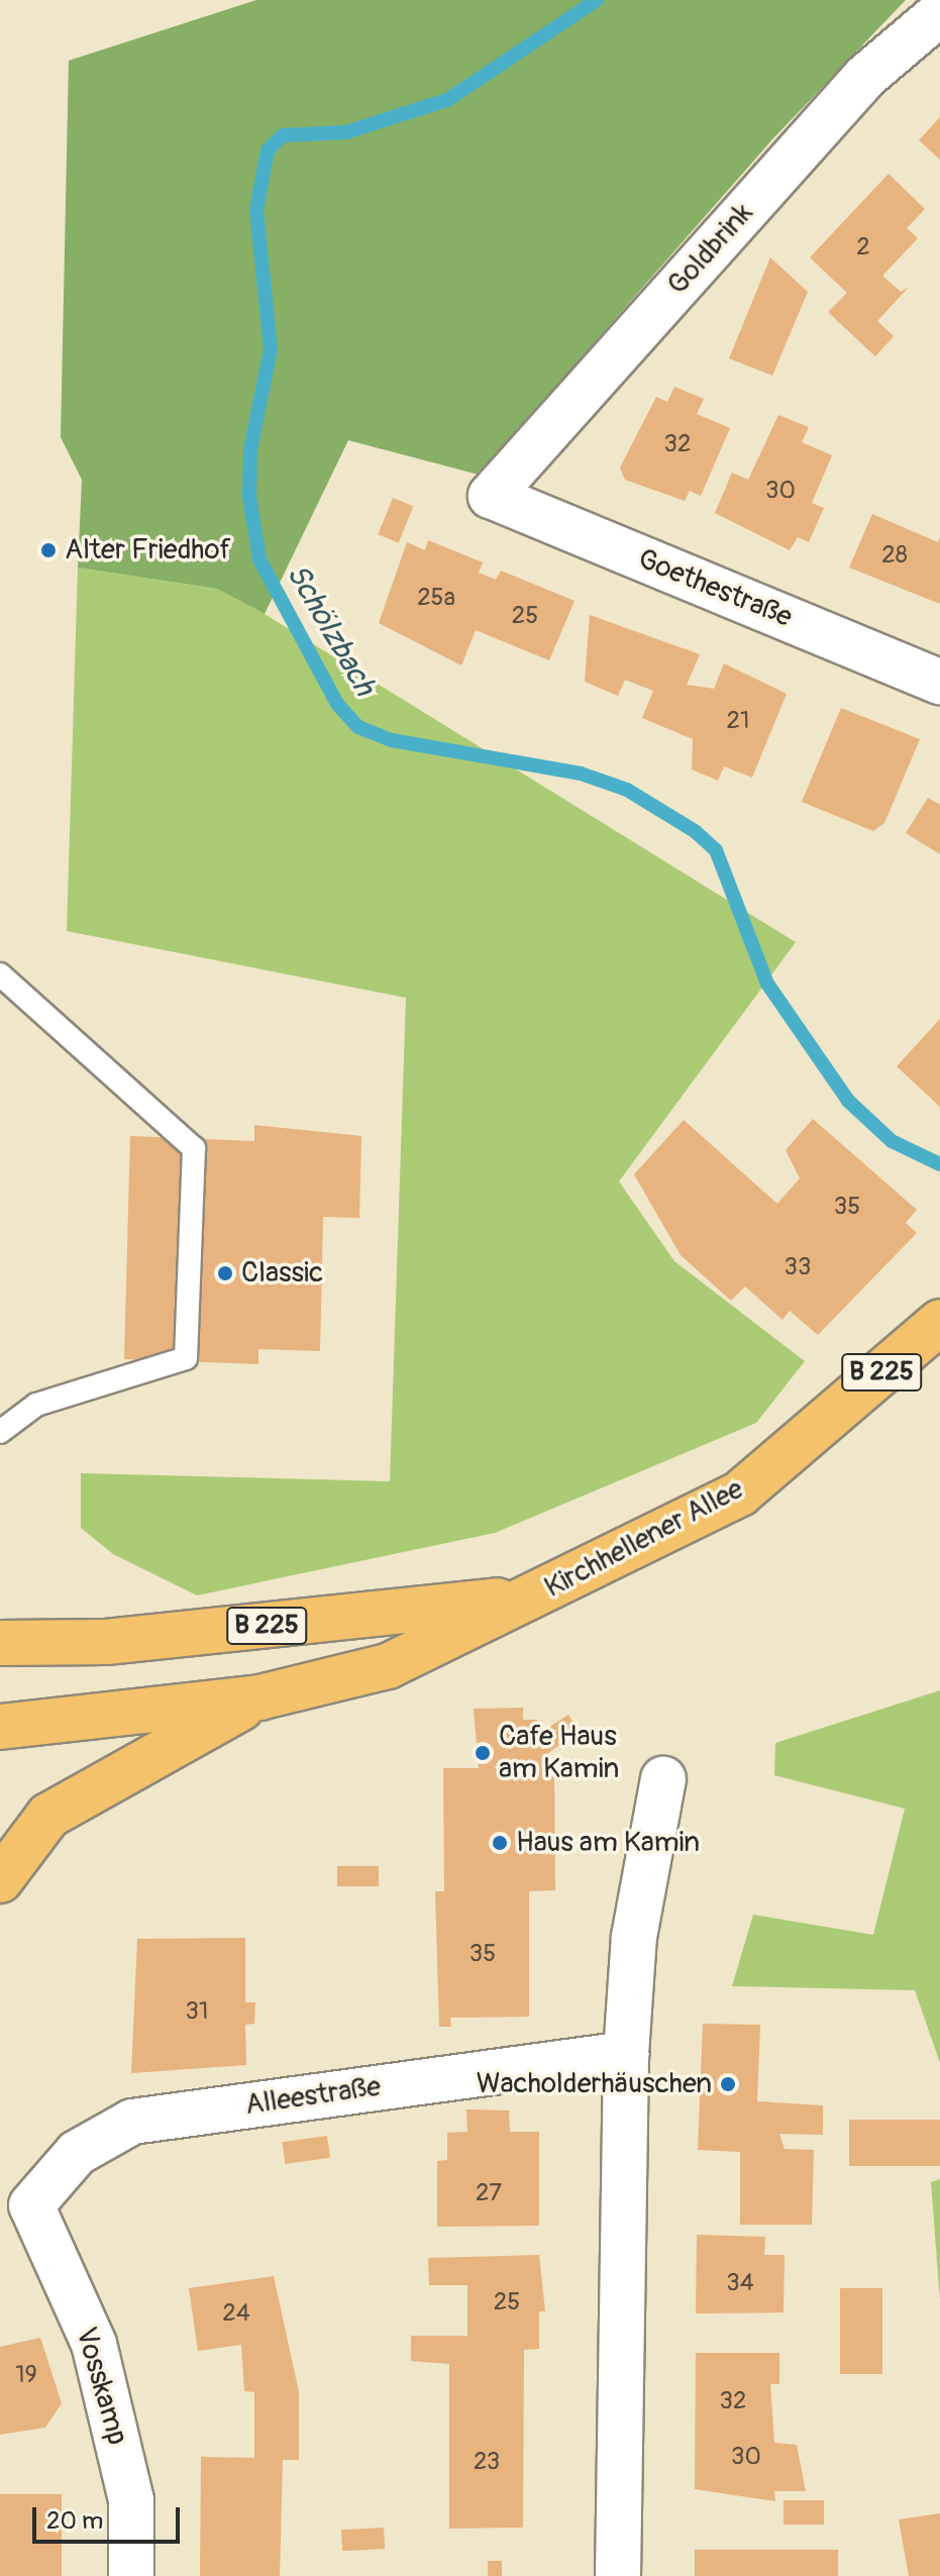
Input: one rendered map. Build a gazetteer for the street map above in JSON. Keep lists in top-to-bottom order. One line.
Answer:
{"streets":{"main road":["B 225","Kirchhellener Allee"],"street":["Goldbrink","Goethestraße","Alleestraße","Vosskamp"]},"crossings":[["Goldbrink","Goethestraße"],["B 225","Kirchhellener Allee"],["Alleestraße","Vosskamp"]],"water":["Schölzbach"],"places":["Alter Friedhof","Classic","Cafe Haus am Kamin","Haus am Kamin","Wacholderhäuschen"],"house_numbers":["2","32","30","28","25a","25","21","35","33","35","31","27","34","25","24","19","32","30","23"],"scale_bar":"20 m"}
